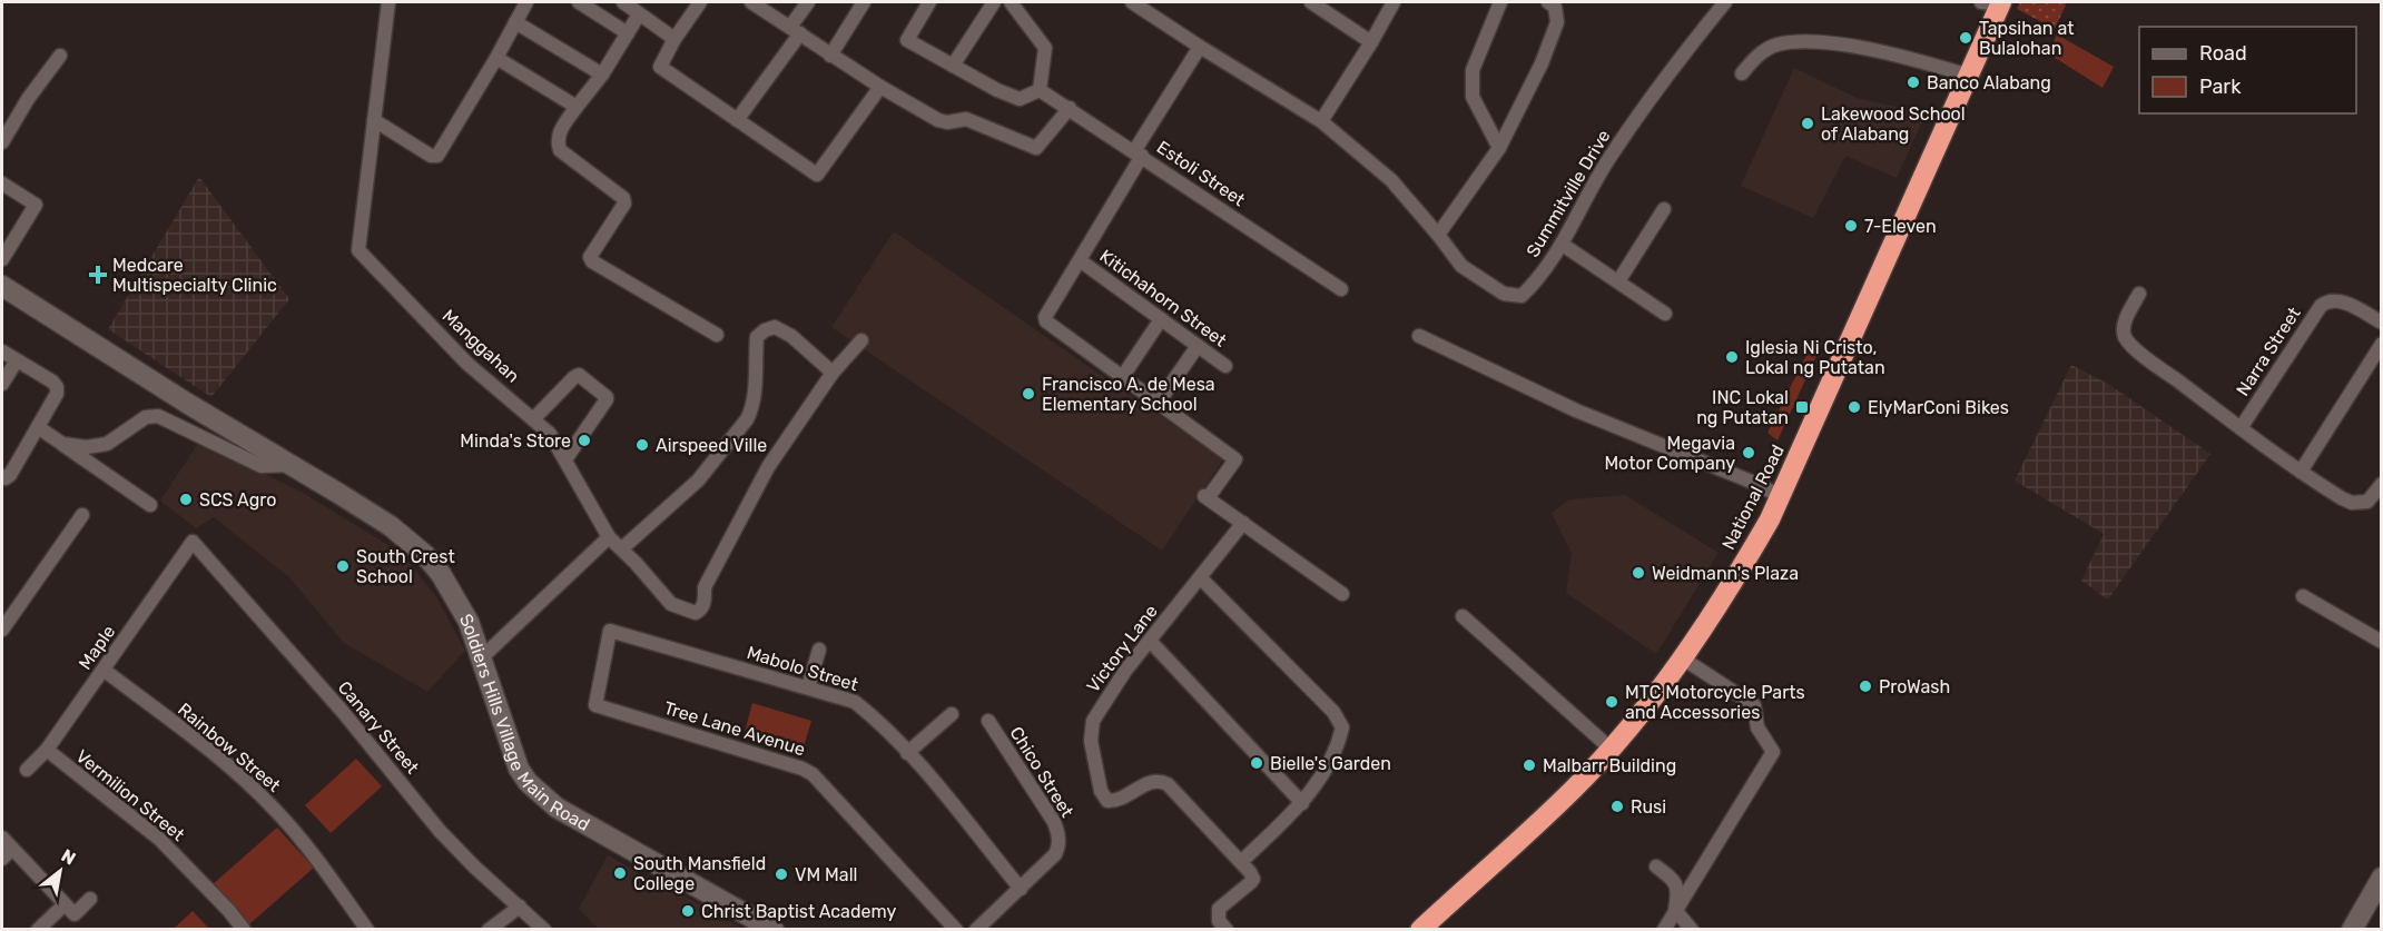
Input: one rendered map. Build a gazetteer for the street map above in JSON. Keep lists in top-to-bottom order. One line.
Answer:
{"streets":{"highway":["National Road"],"street":["Estoli Street","Summitville Drive","Kitichahorn Street","Manggahan","Narra Street","Maple","Victory Lane","Mabolo Street","Soldiers Hills Village Main Road","Canary Street","Tree Lane Avenue","Rainbow Street","Chico Street","Vermilion Street"]},"crossings":[["Estoli Street","Kitichahorn Street"],["Summitville Drive","Kitichahorn Street"],["Maple","Canary Street"],["Maple","Rainbow Street"],["Maple","Vermilion Street"],["Mabolo Street","Tree Lane Avenue"],["Mabolo Street","Chico Street"]],"places":{"other":["Tapsihan at Bulalohan","Banco Alabang","Lakewood School of Alabang","7-Eleven","Iglesia Ni Cristo, Lokal ng Putatan","Francisco A. de Mesa Elementary School","ElyMarConi Bikes","Minda's Store","Airspeed Ville","Megavia Motor Company","SCS Agro","South Crest School","Weidmann's Plaza","ProWash","MTC Motorcycle Parts and Accessories","Bielle's Garden","Malbarr Building","Rusi","South Mansfield College","VM Mall","Christ Baptist Academy"],"health":["Medcare Multispecialty Clinic"],"transit":["INC Lokal ng Putatan"]},"legend":["Road","Park"],"north":"top right"}
